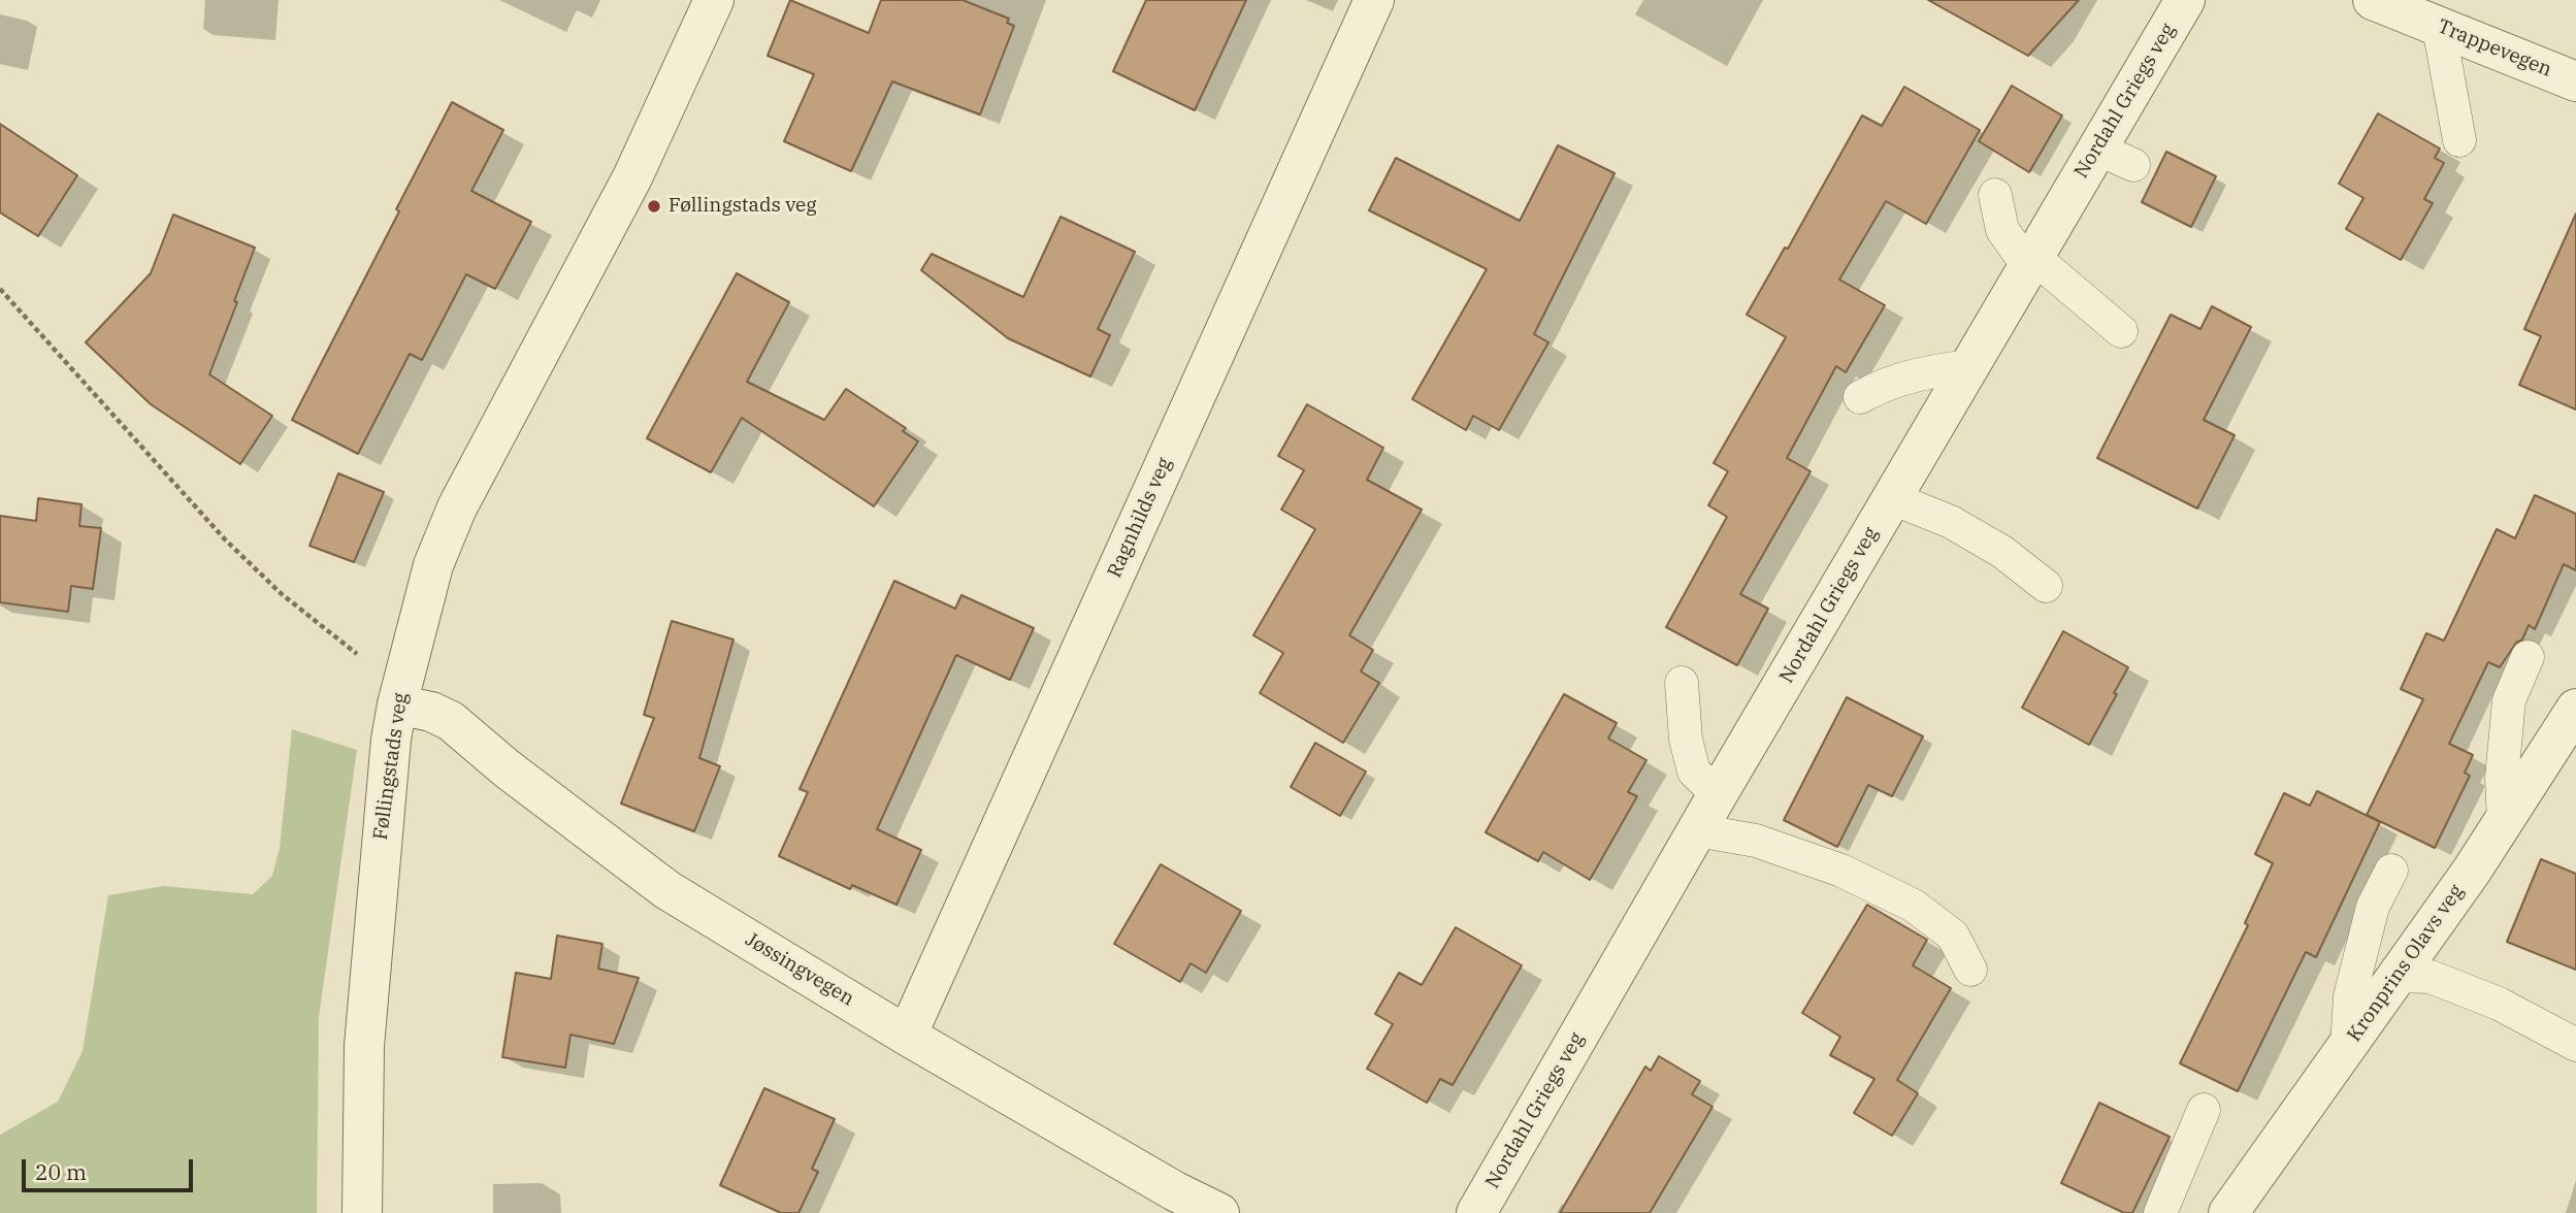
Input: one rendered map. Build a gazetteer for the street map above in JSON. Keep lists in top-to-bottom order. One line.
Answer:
{"streets":{"street":["Trappevegen","Nordahl Griegs veg","Ragnhilds veg","Føllingstads veg","Kronprins Olavs veg","Jøssingvegen"]},"crossings":[["Ragnhilds veg","Jøssingvegen"],["Føllingstads veg","Jøssingvegen"]],"places":["Føllingstads veg"],"scale_bar":"20 m"}
